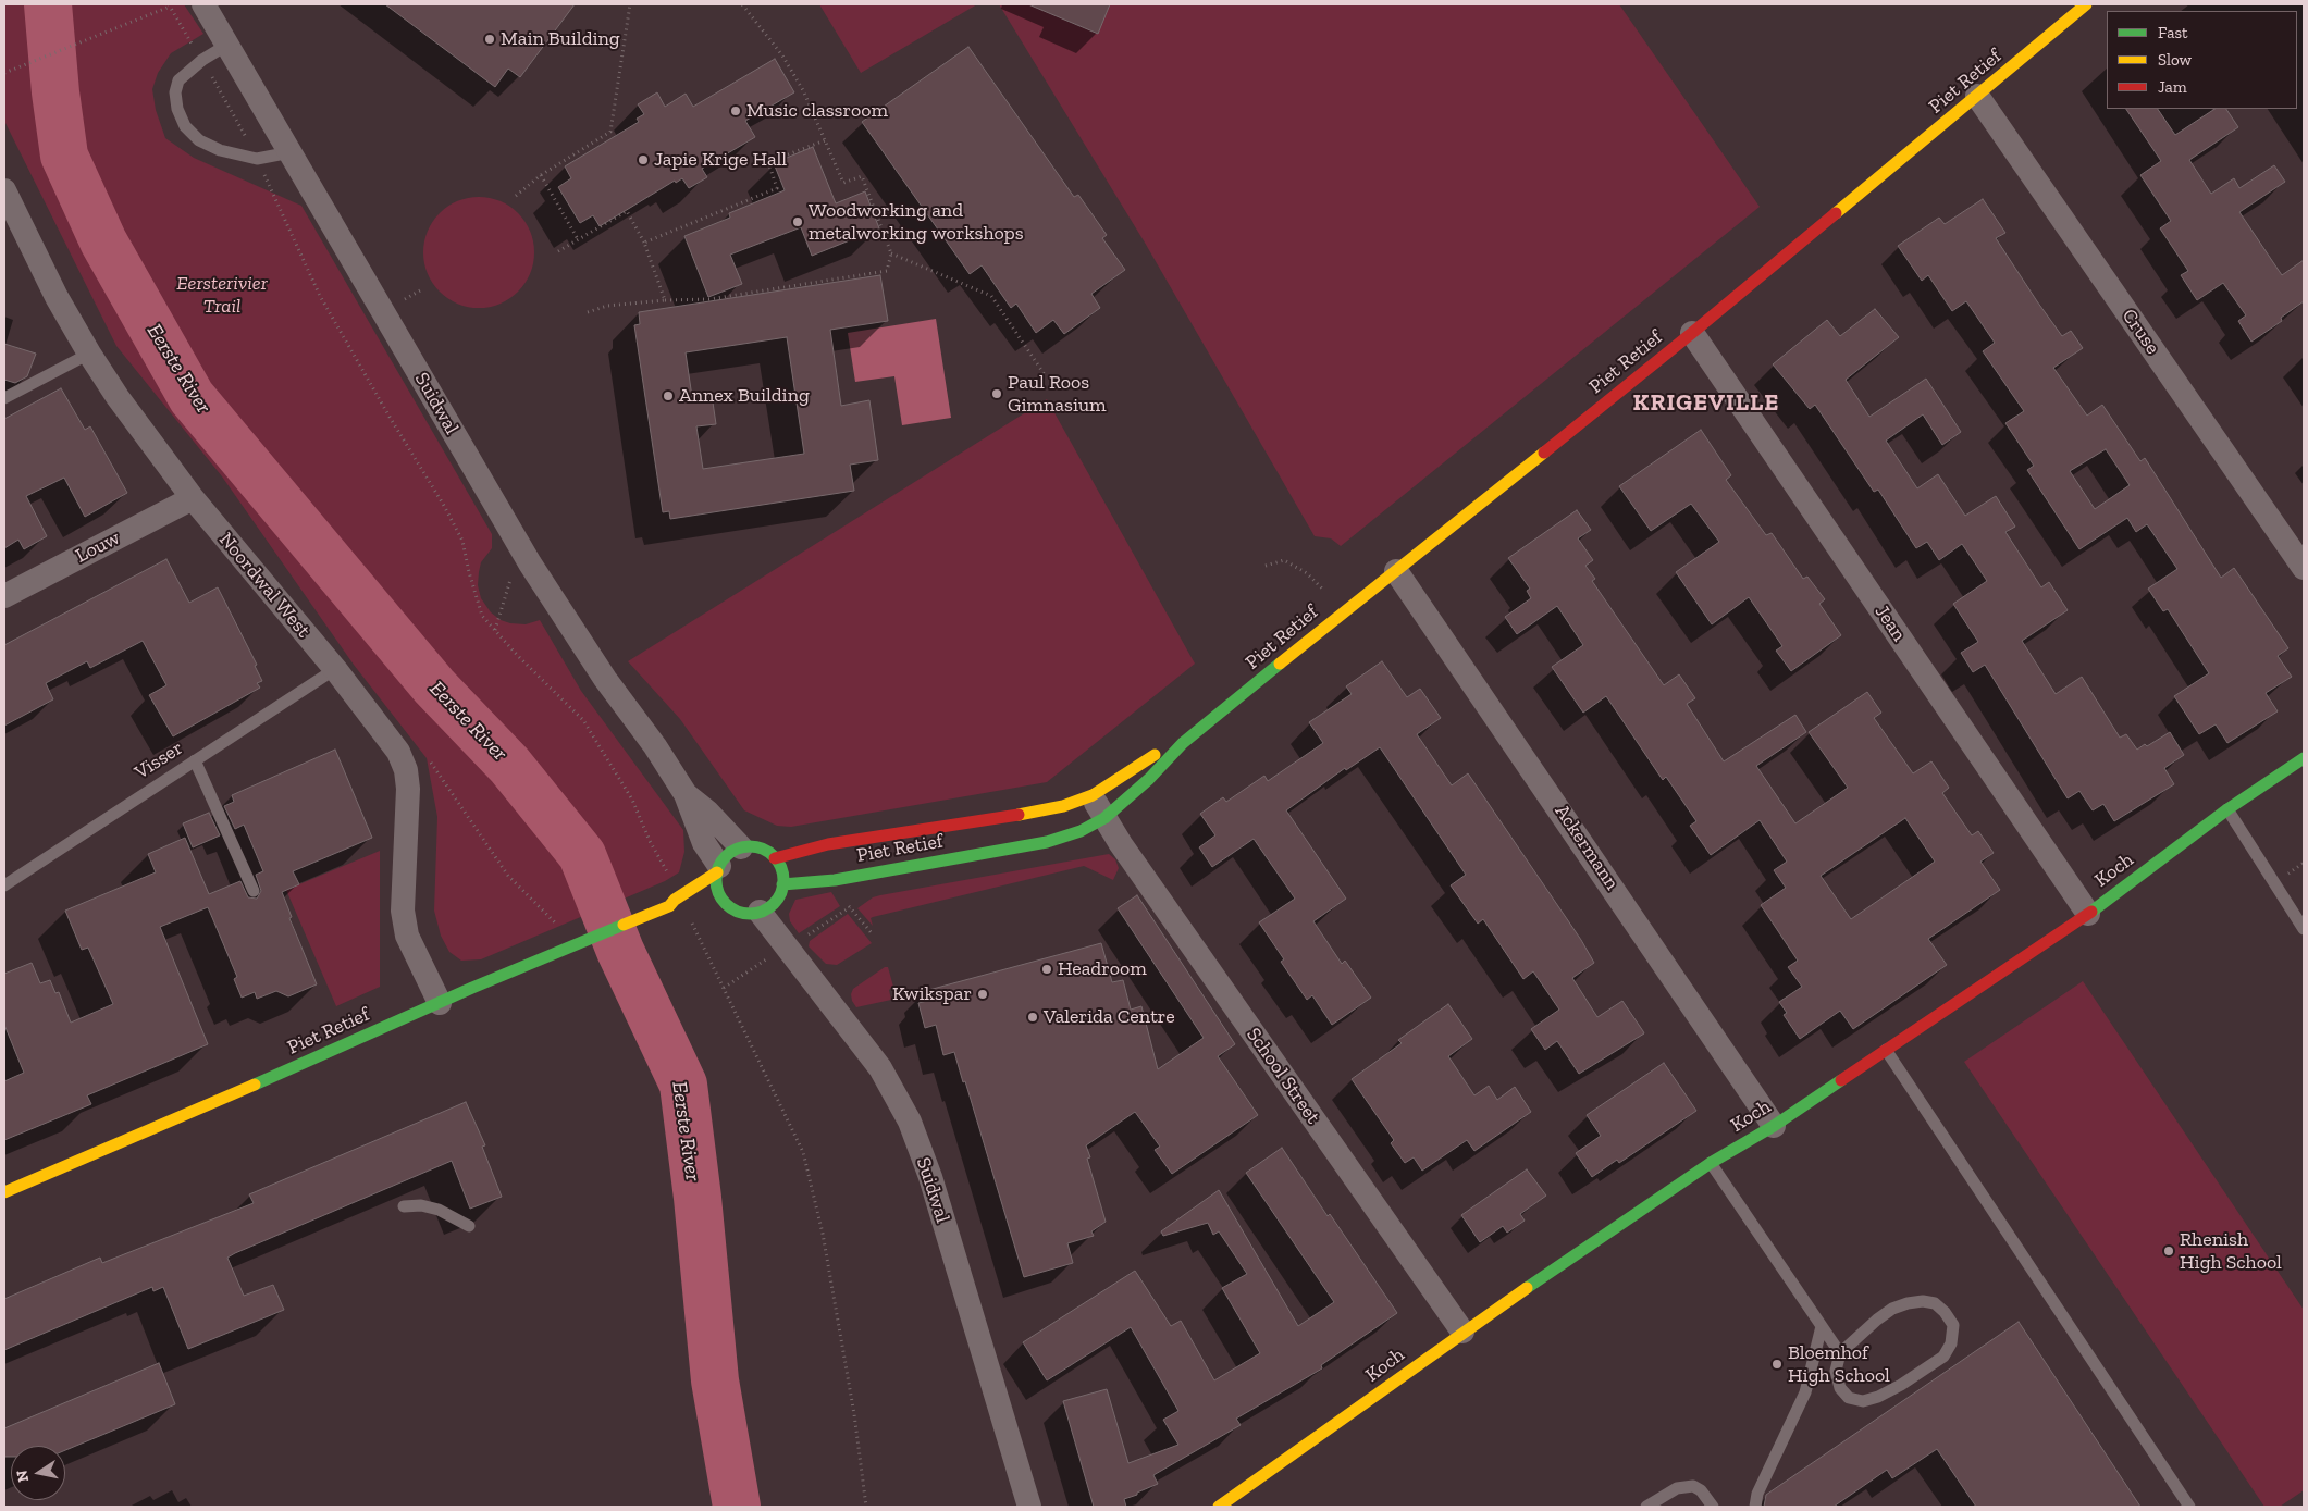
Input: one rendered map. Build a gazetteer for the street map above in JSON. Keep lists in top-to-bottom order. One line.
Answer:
{"streets":{"street":["Piet Retief","Cruse","Suidwal","Louw","Noordwal West","Jean","Ackermann","Koch","School Street"],"lane":["Visser"]},"crossings":[["Piet Retief","Cruse"],["Piet Retief","Suidwal"],["Piet Retief","Noordwal West"],["Piet Retief","Jean"],["Piet Retief","Ackermann"],["Piet Retief","School Street"],["Louw","Noordwal West"],["Noordwal West","Visser"],["Jean","Koch"],["Ackermann","Koch"],["Koch","School Street"]],"districts":["KRIGEVILLE"],"water":["Eerste River"],"parks":["Eersterivier Trail"],"places":["Main Building","Music classroom","Japie Krige Hall","Woodworking and metalworking workshops","Paul Roos Gimnasium","Annex Building","Headroom","Kwikspar","Valerida Centre","Rhenish High School","Bloemhof High School"],"legend":["Fast","Slow","Jam"],"north":"left"}
